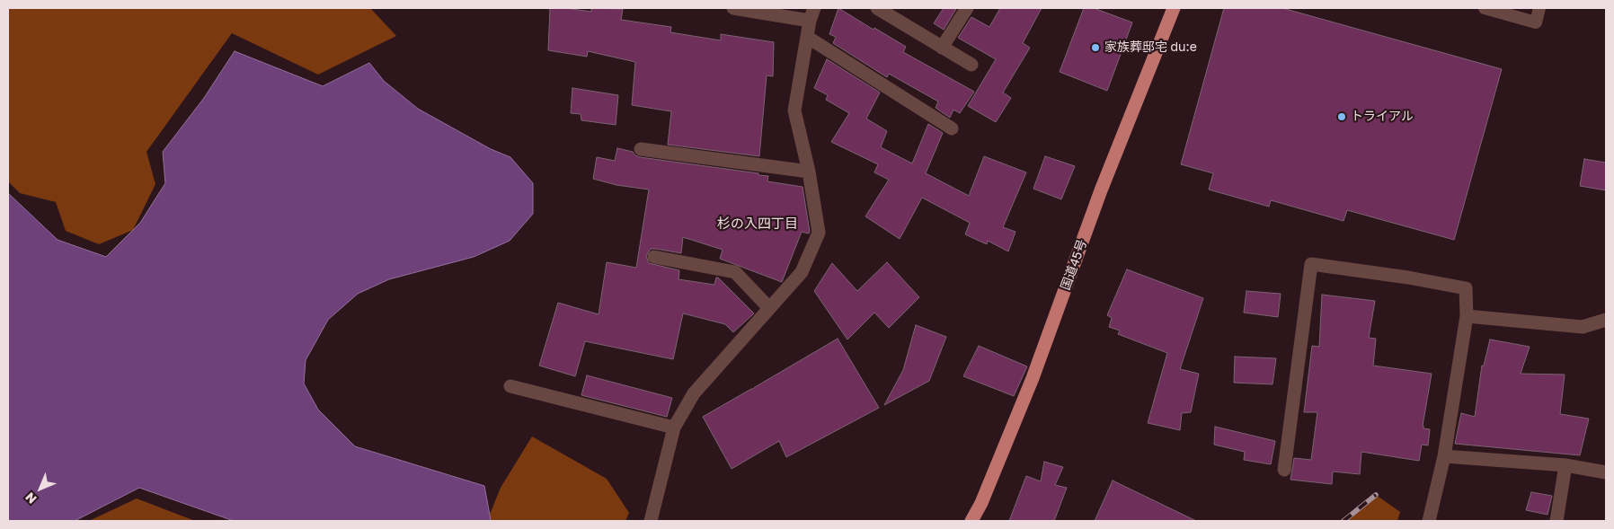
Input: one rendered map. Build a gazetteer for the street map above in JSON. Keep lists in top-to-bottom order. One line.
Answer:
{"streets":{"highway":["国道45号"]},"districts":["杉の入四丁目"],"places":["家族葬邸宅 du:e","トライアル"],"north":"bottom left"}
